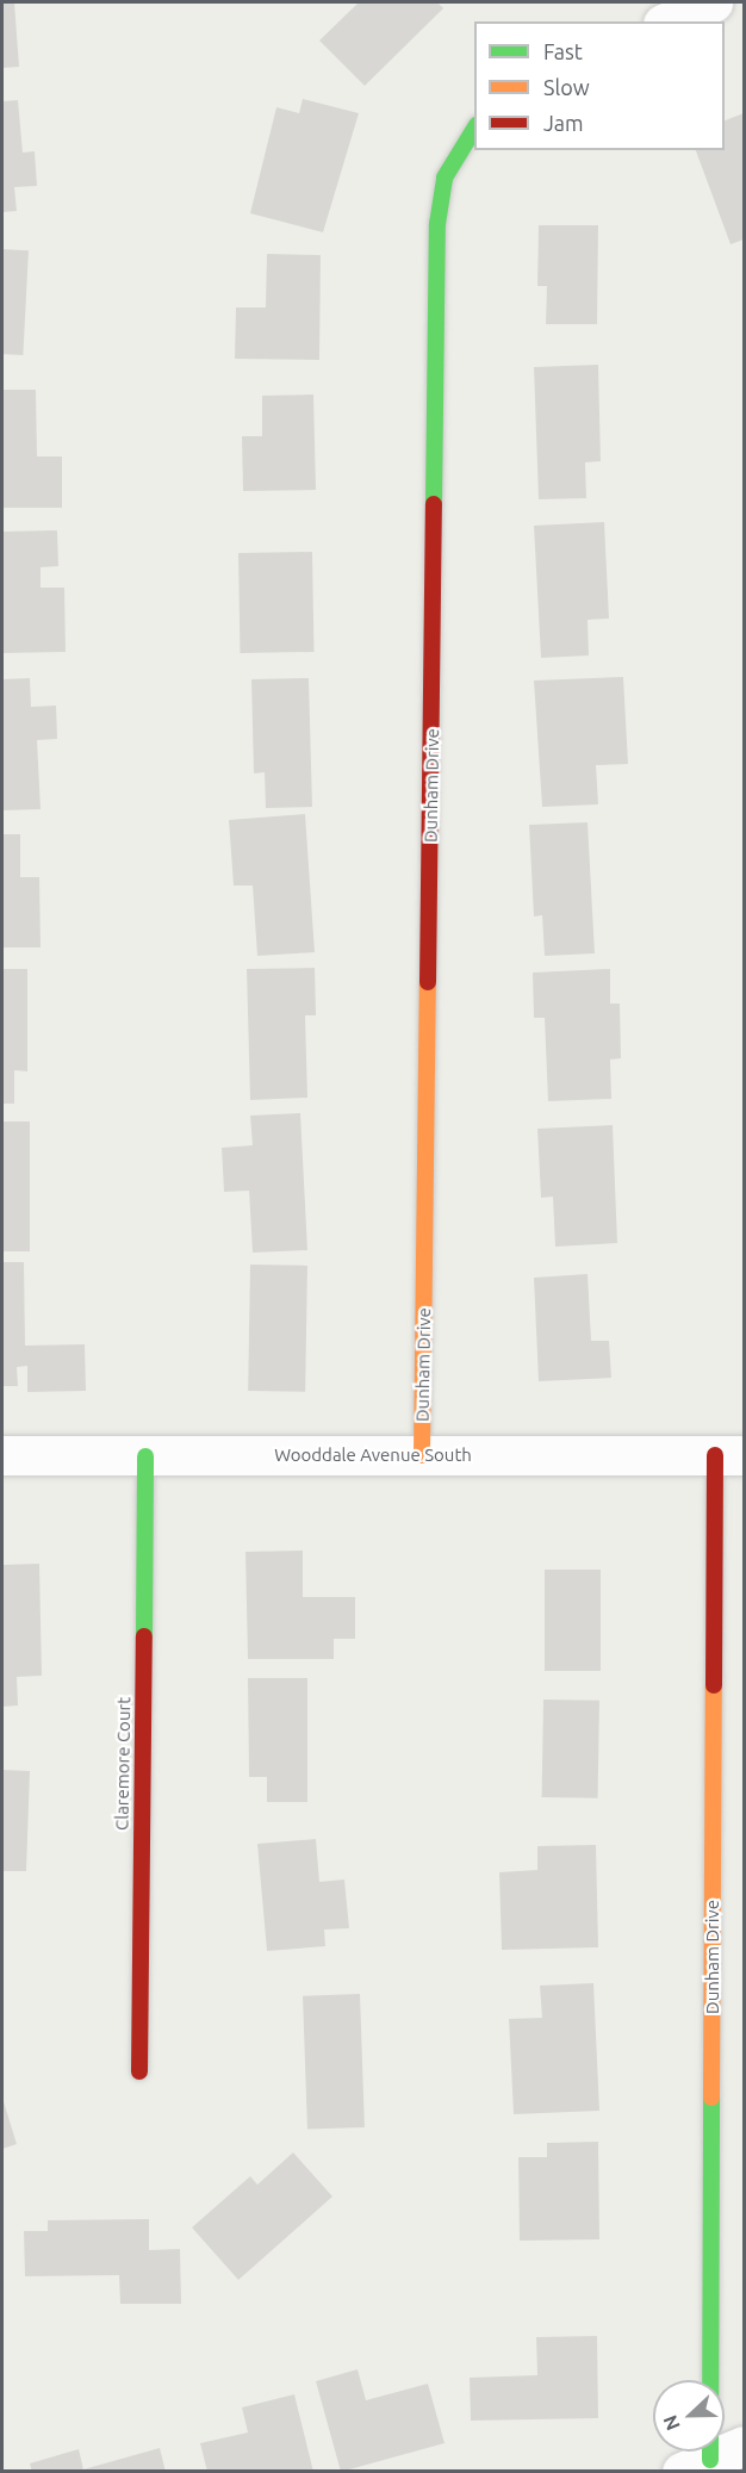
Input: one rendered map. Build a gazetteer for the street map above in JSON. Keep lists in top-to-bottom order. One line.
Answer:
{"streets":{"street":["Dunham Drive","Wooddale Avenue South","Claremore Court"]},"crossings":[["Dunham Drive","Wooddale Avenue South"],["Wooddale Avenue South","Claremore Court"]],"legend":["Fast","Slow","Jam"],"north":"left"}
